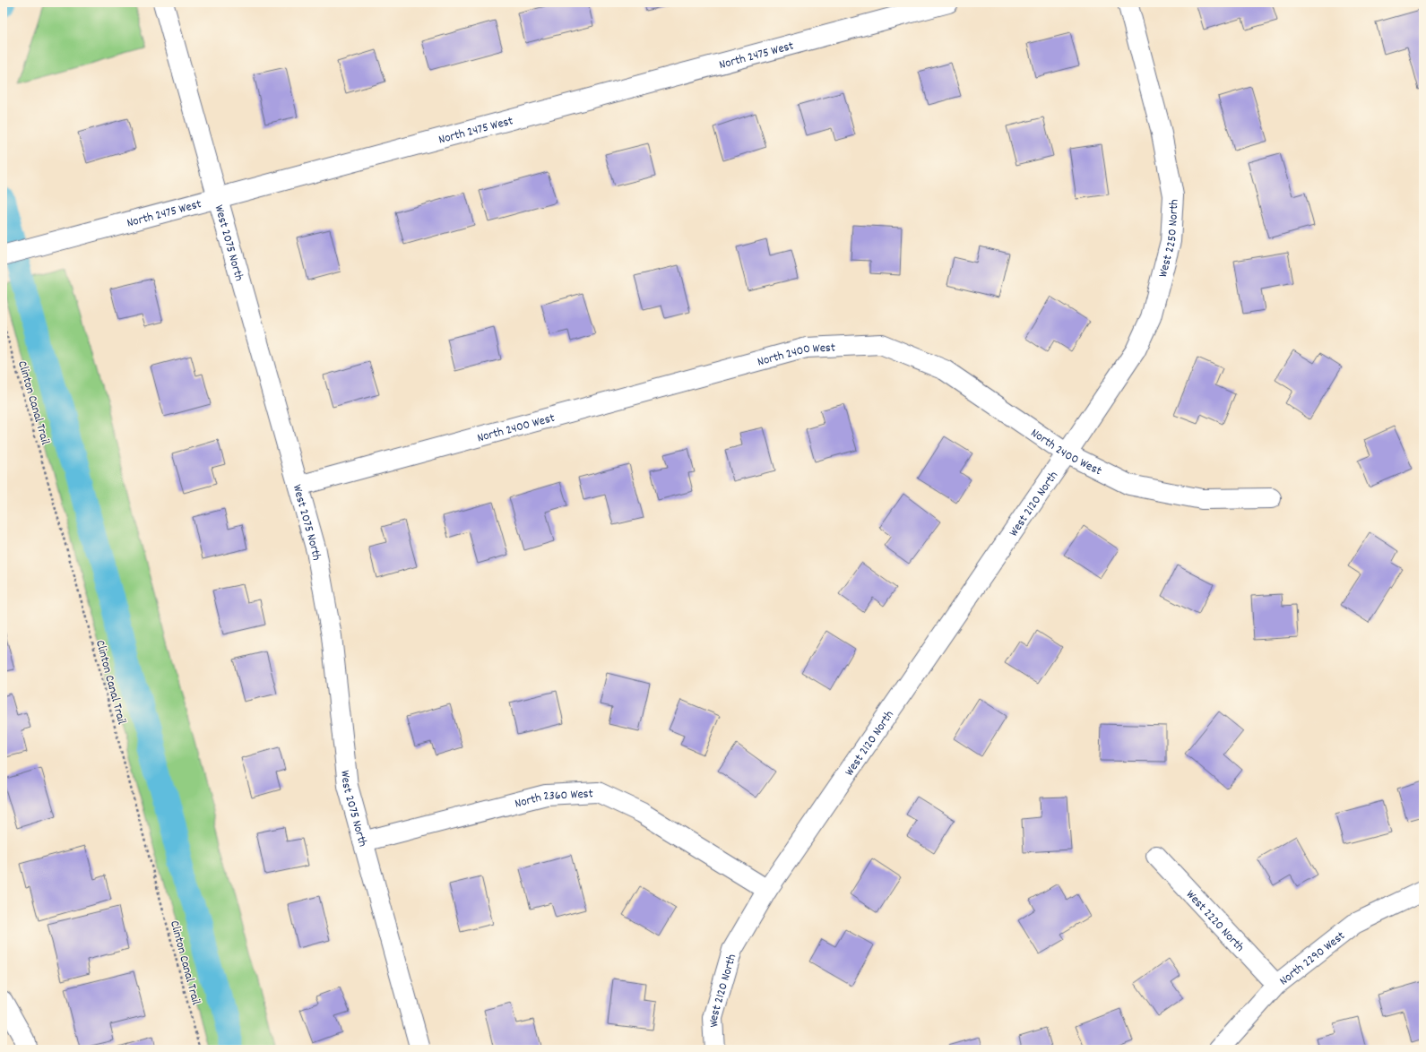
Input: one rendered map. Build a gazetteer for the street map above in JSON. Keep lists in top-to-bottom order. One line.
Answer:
{"streets":{"street":["North 2475 West","West 2250 North","West 2075 North","North 2400 West","West 2120 North","North 2360 West","West 2220 North","North 2290 West"],"path":["Clinton Canal Trail"]},"crossings":[["North 2475 West","West 2075 North"],["West 2250 North","North 2400 West"],["West 2250 North","West 2120 North"],["West 2075 North","North 2400 West"],["West 2075 North","North 2360 West"],["North 2400 West","West 2120 North"],["West 2120 North","North 2360 West"],["West 2220 North","North 2290 West"]]}
